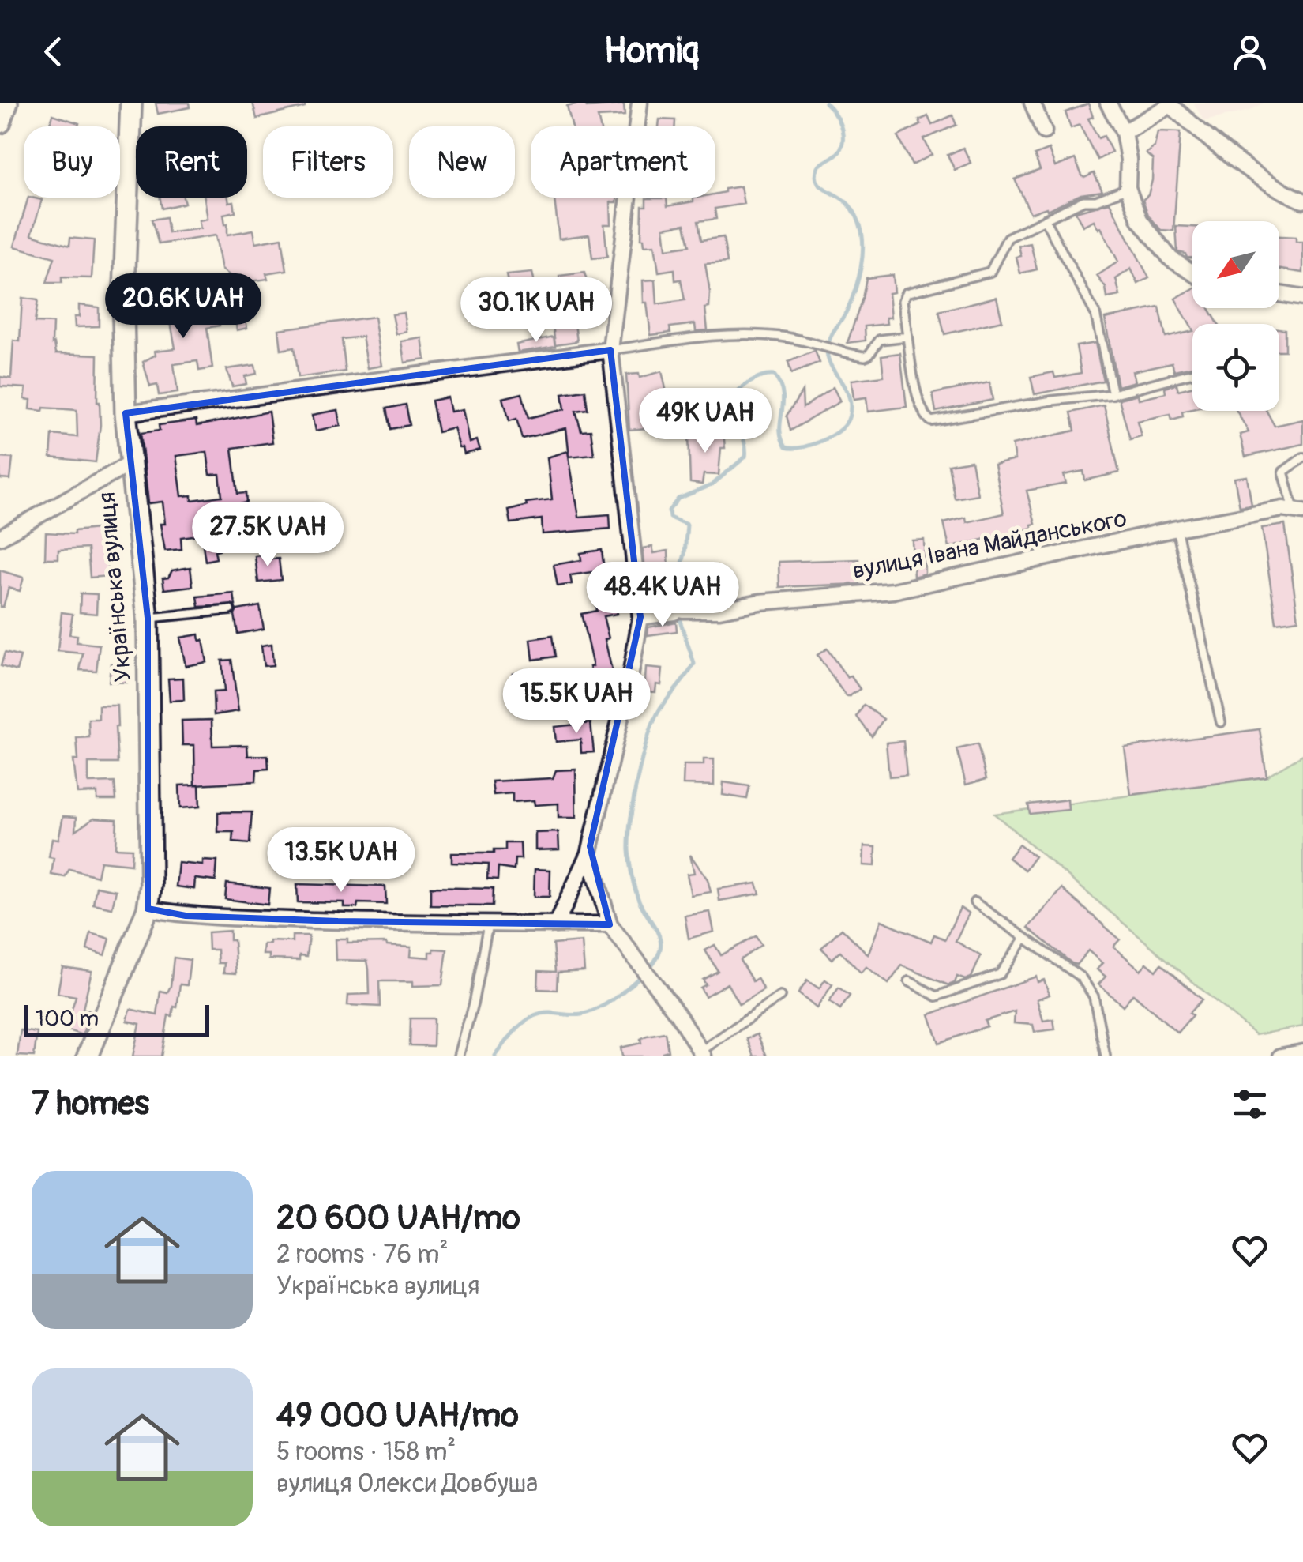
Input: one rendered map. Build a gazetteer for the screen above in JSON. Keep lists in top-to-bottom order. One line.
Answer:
{"streets":{"street":["вулиця Івана Майданського","Українська вулиця"]},"scale_bar":"100 m","north":"bottom left","page":{"header":"Homiq","chip":["Buy","Rent","Filters","New","Apartment"],"price":["20.6K UAH","30.1K UAH","49K UAH","27.5K UAH","48.4K UAH","15.5K UAH","13.5K UAH"],"scale":"100 m","heading":"7 homes","list":[{"name":"20 600 UAH/mo","note":"2 rooms · 76 m² · Українська вулиця"},{"name":"49 000 UAH/mo","note":"5 rooms · 158 m² · вулиця Олекси Довбуша"}]}}
